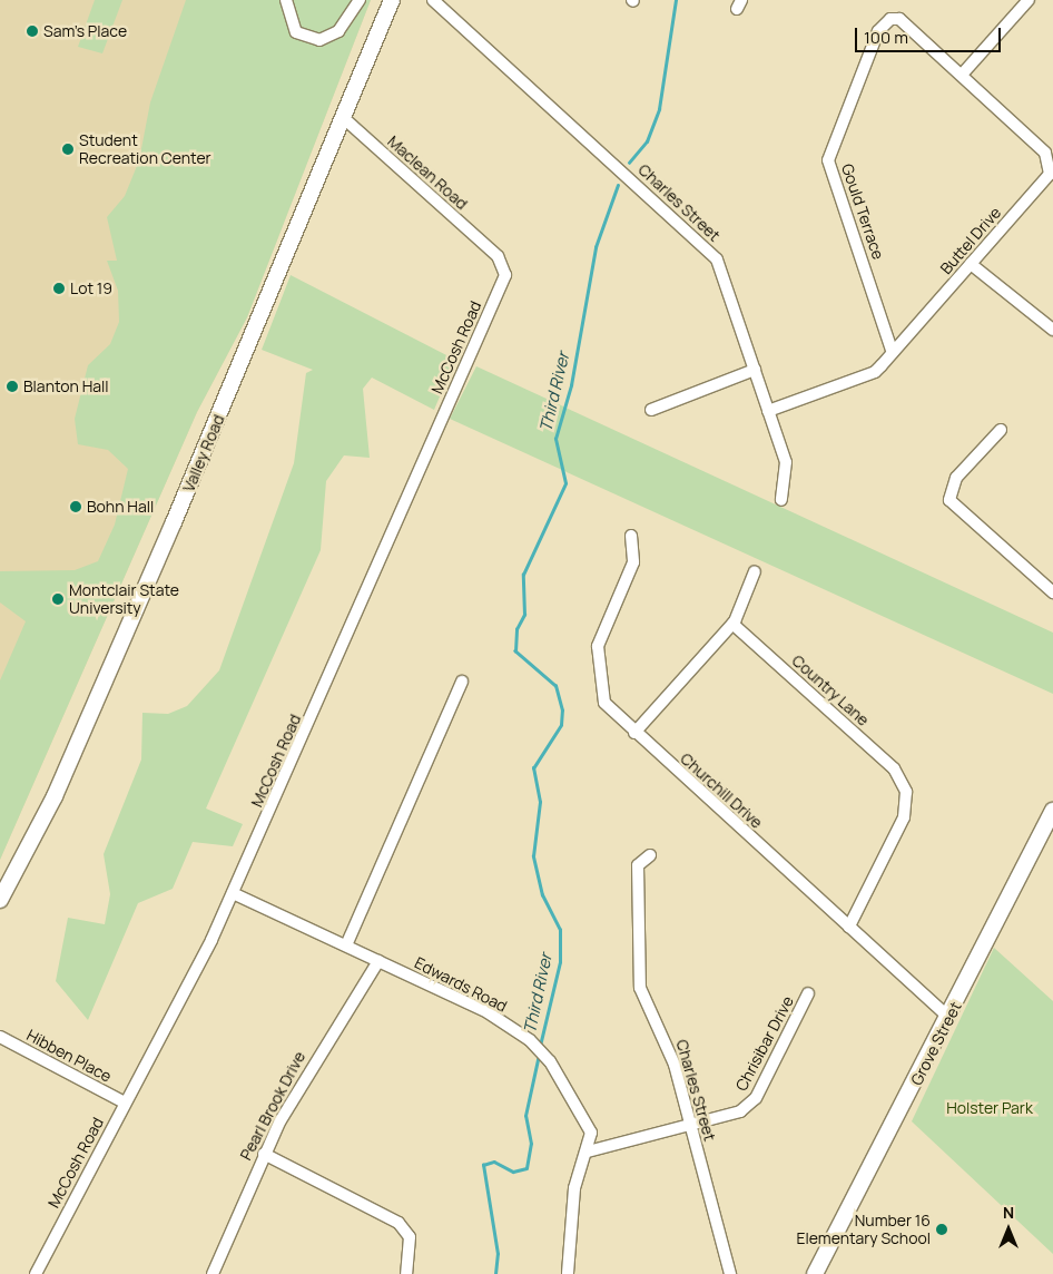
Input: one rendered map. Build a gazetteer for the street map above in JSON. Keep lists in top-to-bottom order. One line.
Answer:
{"streets":{"main road":["Valley Road","Grove Street"],"street":["Maclean Road","Charles Street","Gould Terrace","Buttel Drive","McCosh Road","Country Lane","Churchill Drive","Edwards Road","Chrisibar Drive","Hibben Place","Pearl Brook Drive"]},"crossings":[["Maclean Road","McCosh Road"],["Maclean Road","Valley Road"],["Charles Street","Buttel Drive"],["Charles Street","Chrisibar Drive"],["Gould Terrace","Buttel Drive"],["McCosh Road","Edwards Road"],["McCosh Road","Hibben Place"],["Country Lane","Churchill Drive"],["Churchill Drive","Grove Street"],["Edwards Road","Chrisibar Drive"],["Edwards Road","Pearl Brook Drive"]],"water":["Third River"],"parks":["Holster Park"],"places":["Sam's Place","Student Recreation Center","Lot 19","Blanton Hall","Bohn Hall","Montclair State University","Number 16 Elementary School"],"scale_bar":"100 m","north":"top"}
